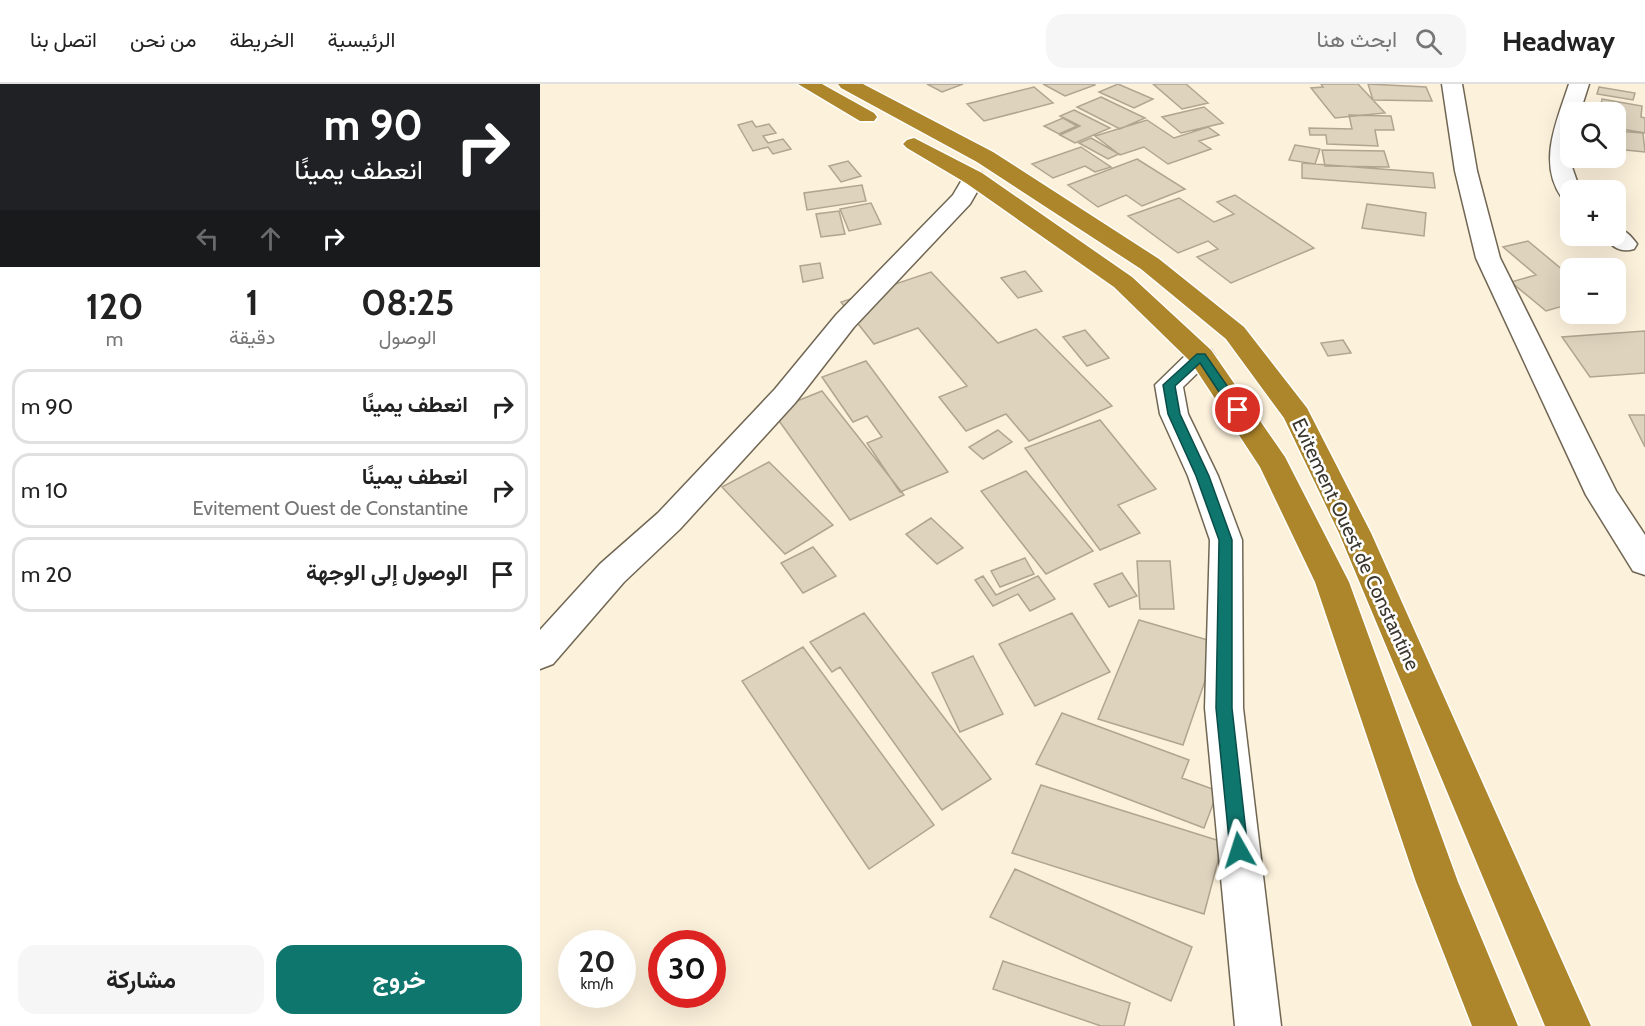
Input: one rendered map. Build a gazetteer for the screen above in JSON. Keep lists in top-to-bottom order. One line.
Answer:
{"streets":{"highway":["Evitement Ouest de Constantine"]},"page":{"header":"Headway","search":"ابحث هنا","nav":["الرئيسية","الخريطة","من نحن","اتصل بنا"],"turn":["90 m","انعطف يمينًا"],"map_buttons":["+","−"],"eta":["08:25","الوصول","1","دقيقة","120","m"],"list":[{"name":"انعطف يمينًا","value":"90 m"},{"name":"انعطف يمينًا","note":"Evitement Ouest de Constantine","value":"10 m"},{"name":"الوصول إلى الوجهة","value":"20 m"}],"speed":"20 km/h","limit":"30","buttons":["خروج","مشاركة"]}}
